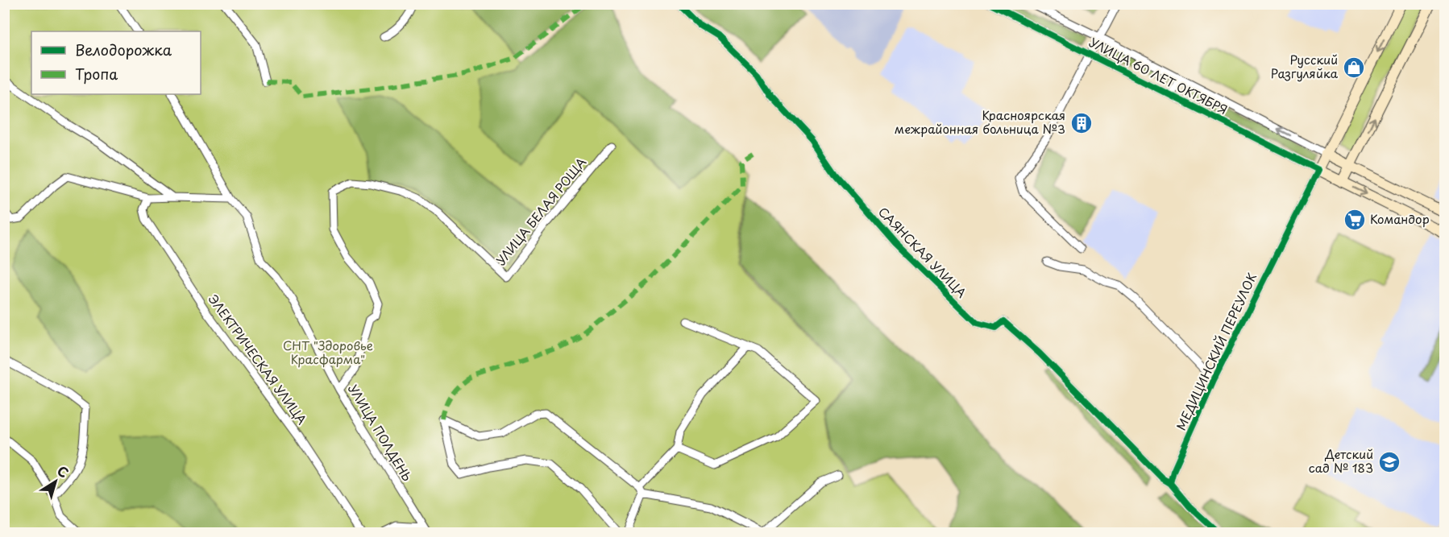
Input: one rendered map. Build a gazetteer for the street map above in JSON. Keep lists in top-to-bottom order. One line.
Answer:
{"streets":{"main road":["УЛИЦА 60 ЛЕТ ОКТЯБРЯ","МЕДИЦИНСКИЙ ПЕРЕУЛОК"],"street":["УЛИЦА БЕЛАЯ РОЩА","САЯНСКАЯ УЛИЦА","ЭЛЕКТРИЧЕСКАЯ УЛИЦА","УЛИЦА ПОЛДЕНЬ"]},"crossings":[["УЛИЦА 60 ЛЕТ ОКТЯБРЯ","МЕДИЦИНСКИЙ ПЕРЕУЛОК"],["УЛИЦА БЕЛАЯ РОЩА","УЛИЦА ПОЛДЕНЬ"],["САЯНСКАЯ УЛИЦА","МЕДИЦИНСКИЙ ПЕРЕУЛОК"]],"parks":["СНТ \"Здоровье Красфарма\""],"places":{"shop":["Русский Разгуляйка"],"building":["Красноярская межрайонная больница №3"],"supermarket":["Командор"],"school or university":["Детский сад № 183"]},"legend":["Велодорожка","Тропа"],"north":"top right"}
